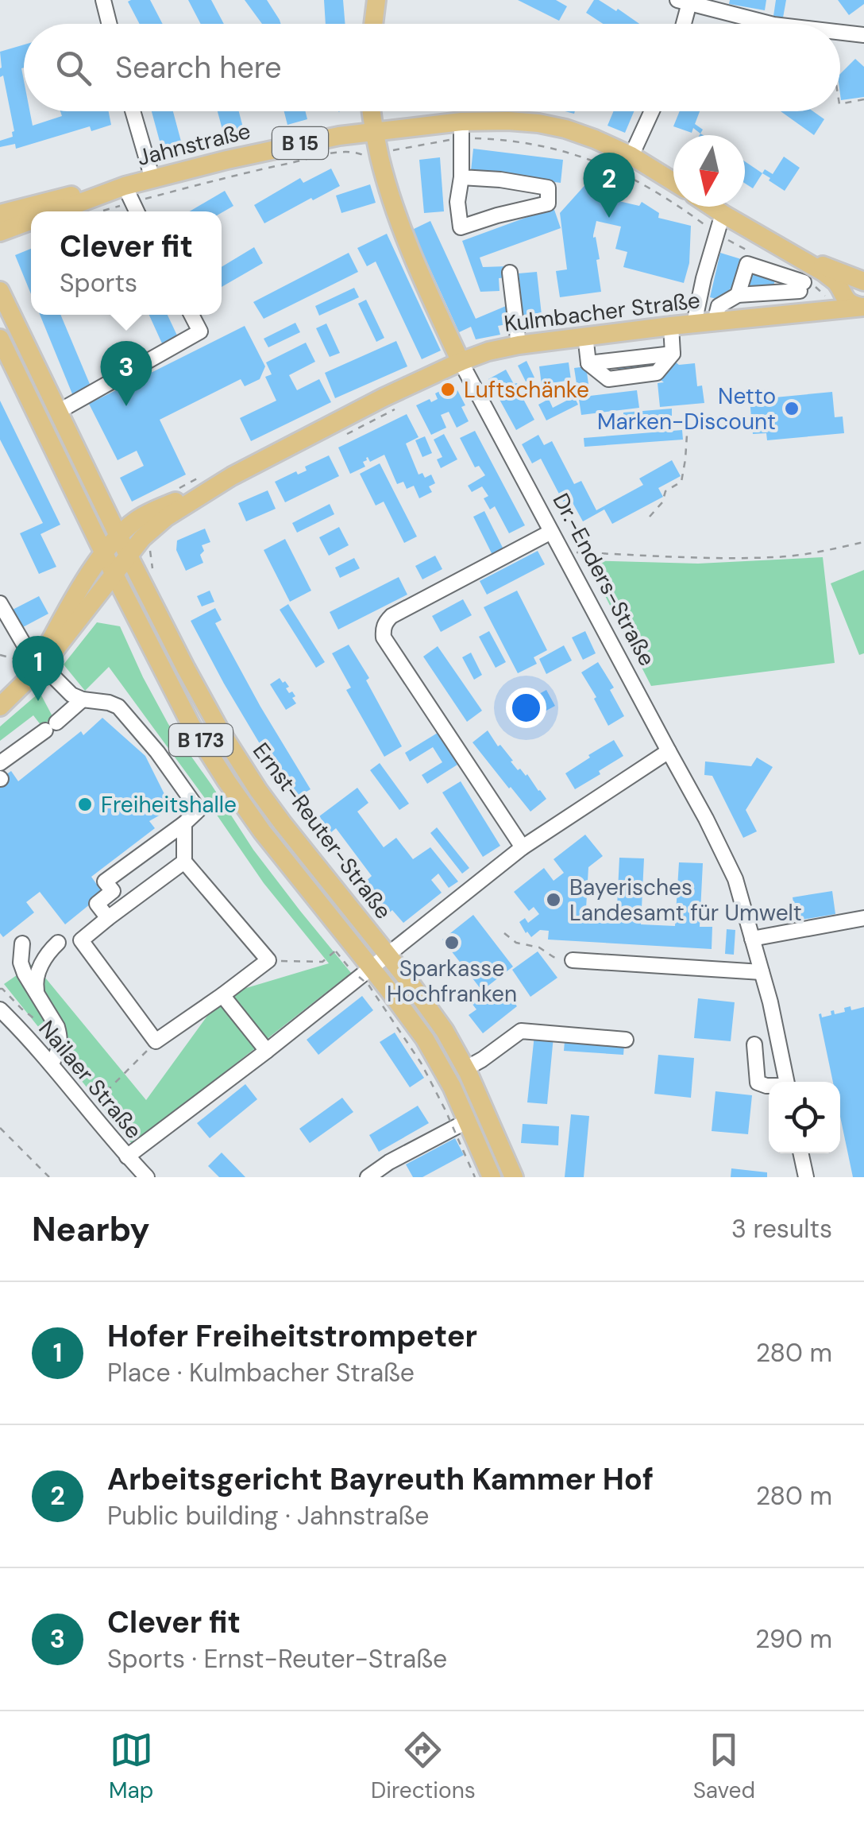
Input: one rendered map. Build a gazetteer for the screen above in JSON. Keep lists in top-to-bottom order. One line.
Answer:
{"streets":{"main road":["B 15","Jahnstraße","Kulmbacher Straße","Dr.-Enders-Straße","B 173","Ernst-Reuter-Straße"],"street":["Nailaer Straße"]},"crossings":[["Jahnstraße","Dr.-Enders-Straße"],["Kulmbacher Straße","Dr.-Enders-Straße"],["Kulmbacher Straße","Ernst-Reuter-Straße"]],"places":["Luftschänke","Netto Marken-Discount","Freiheitshalle","Bayerisches Landesamt für Umwelt","Sparkasse Hochfranken"],"north":"bottom","page":{"search":"Search here","pins":["2","3","1"],"popup":["Clever fit","Sports"],"heading":["Nearby","3 results"],"list":[{"mark":"1","name":"Hofer Freiheitstrompeter","note":"Place · Kulmbacher Straße","value":"280 m"},{"mark":"2","name":"Arbeitsgericht Bayreuth Kammer Hof","note":"Public building · Jahnstraße","value":"280 m"},{"mark":"3","name":"Clever fit","note":"Sports · Ernst-Reuter-Straße","value":"290 m"}],"nav":["Map","Directions","Saved"]}}
